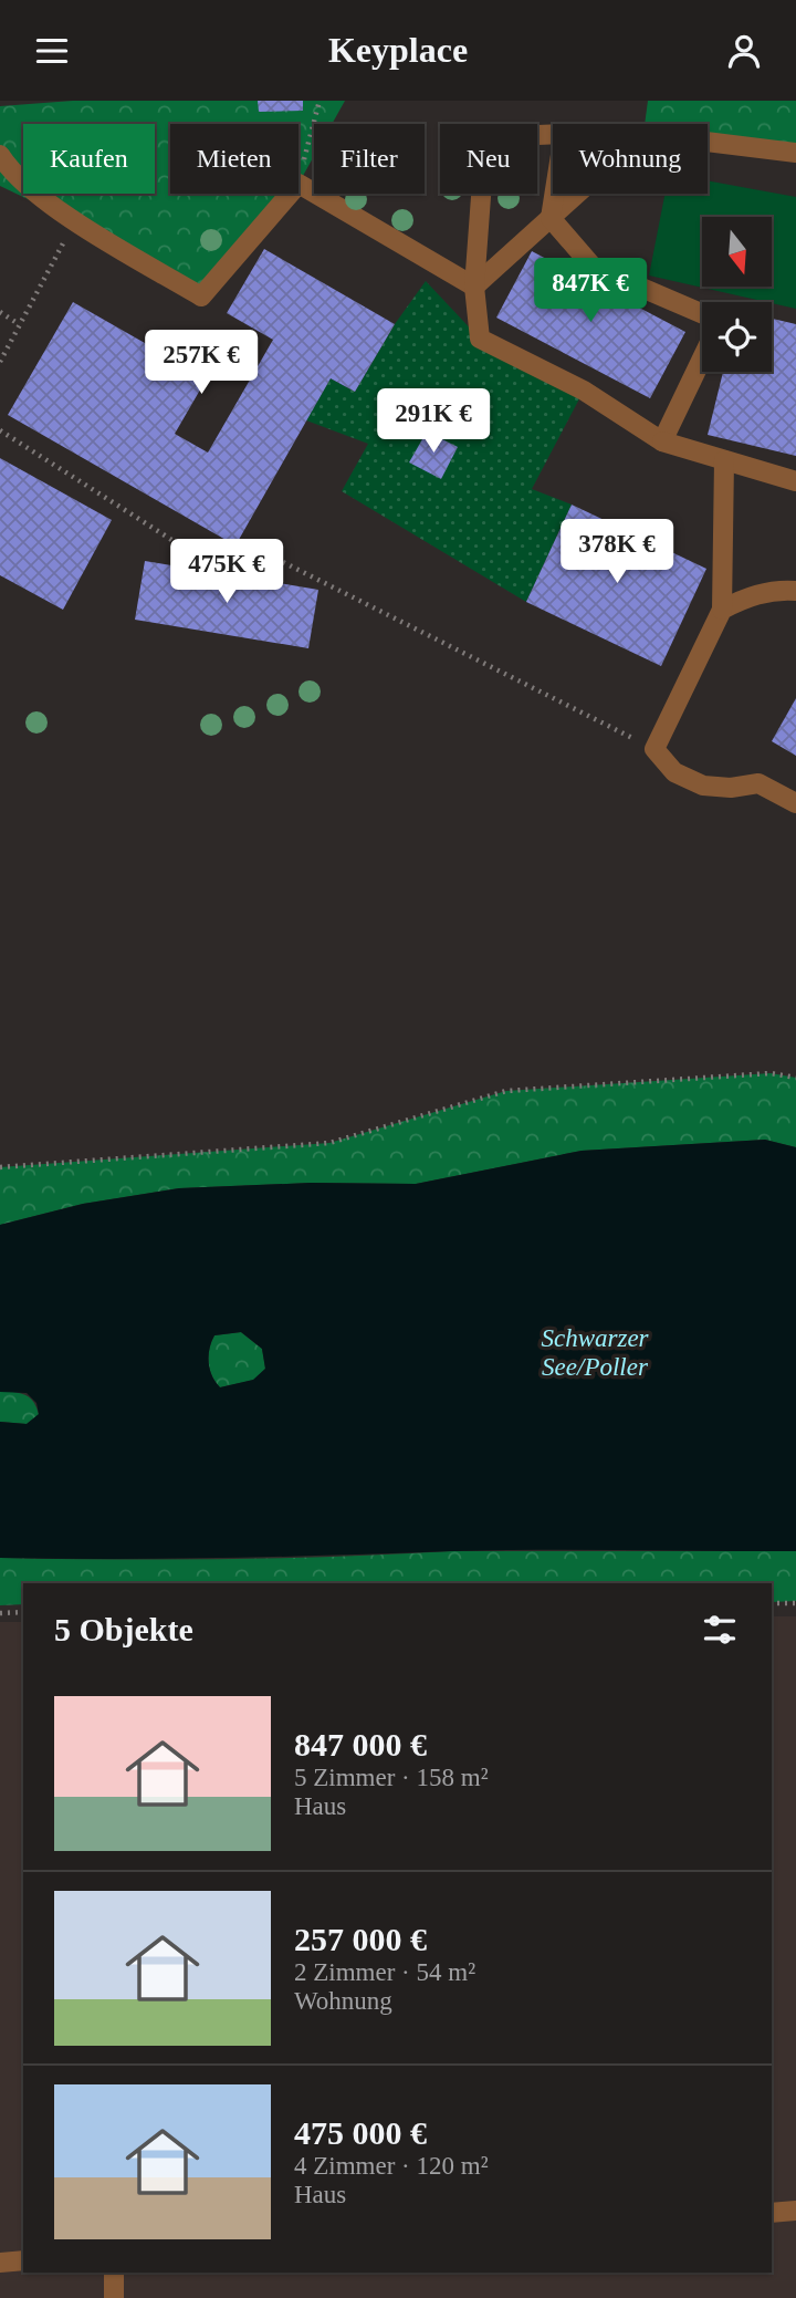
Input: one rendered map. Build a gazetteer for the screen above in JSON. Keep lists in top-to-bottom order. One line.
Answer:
{"water":["Schwarzer See/Poller"],"north":"bottom","page":{"header":"Keyplace","chip":["Kaufen","Mieten","Filter","Neu","Wohnung"],"price":["847K €","257K €","291K €","378K €","475K €"],"heading":"5 Objekte","list":[{"name":"847 000 €","note":"5 Zimmer · 158 m² · Haus"},{"name":"257 000 €","note":"2 Zimmer · 54 m² · Wohnung"},{"name":"475 000 €","note":"4 Zimmer · 120 m² · Haus"}]}}
